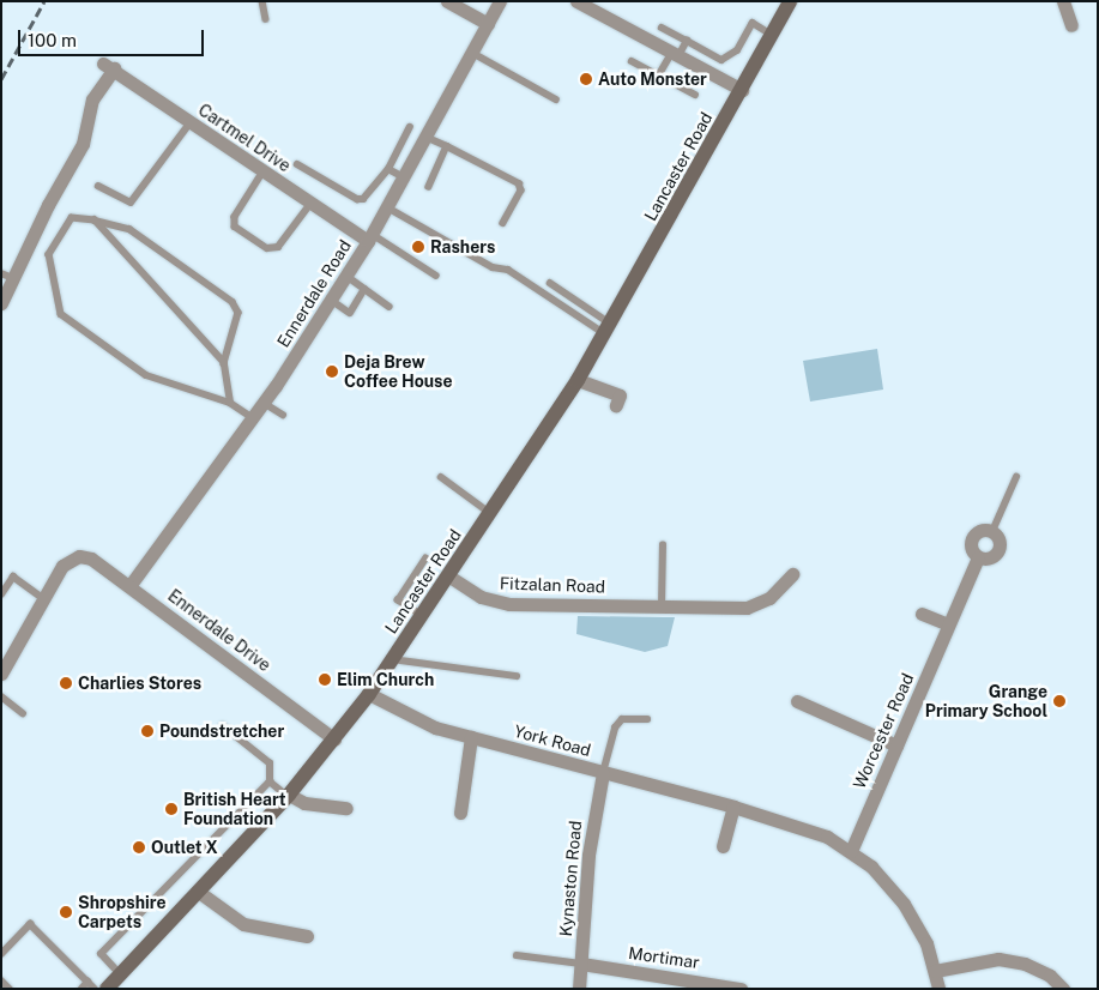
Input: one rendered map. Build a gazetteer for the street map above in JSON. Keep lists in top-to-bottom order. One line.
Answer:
{"streets":{"street":["Cartmel Drive","Lancaster Road","Ennerdale Road","Fitzalan Road","Ennerdale Drive","Worcester Road","York Road","Kynaston Road","Mortimar"]},"crossings":[["Cartmel Drive","Ennerdale Road"],["Lancaster Road","Fitzalan Road"],["Lancaster Road","Ennerdale Drive"],["Lancaster Road","York Road"],["Ennerdale Road","Ennerdale Drive"],["Worcester Road","York Road"],["York Road","Kynaston Road"],["Kynaston Road","Mortimar"]],"places":["Auto Monster","Rashers","Deja Brew Coffee House","Elim Church","Charlies Stores","Grange Primary School","Poundstretcher","British Heart Foundation","Outlet X","Shropshire Carpets"],"scale_bar":"100 m"}
